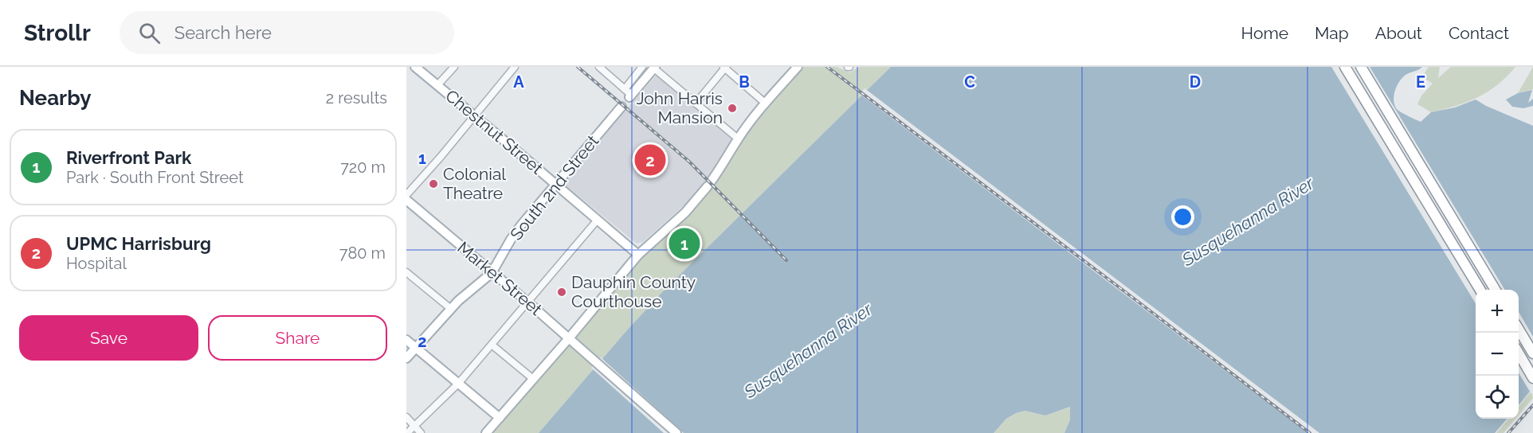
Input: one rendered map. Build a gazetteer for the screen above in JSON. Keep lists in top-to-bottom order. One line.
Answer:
{"streets":{"main road":["Chestnut Street","South 2nd Street","Market Street"]},"crossings":[["Chestnut Street","South 2nd Street"],["South 2nd Street","Market Street"]],"water":["Susquehanna River"],"places":["John Harris Mansion","Colonial Theatre","Dauphin County Courthouse"],"page":{"header":"Strollr","search":"Search here","nav":["Home","Map","About","Contact"],"heading":["Nearby","2 results"],"list":[{"mark":"1","name":"Riverfront Park","note":"Park · South Front Street","value":"720 m"},{"mark":"2","name":"UPMC Harrisburg","note":"Hospital","value":"780 m"}],"pins":["2","1"],"map_buttons":["+","−"],"buttons":["Save","Share"]},"grid":{"columns":["A","B","C","D","E"],"rows":["1","2"]}}
